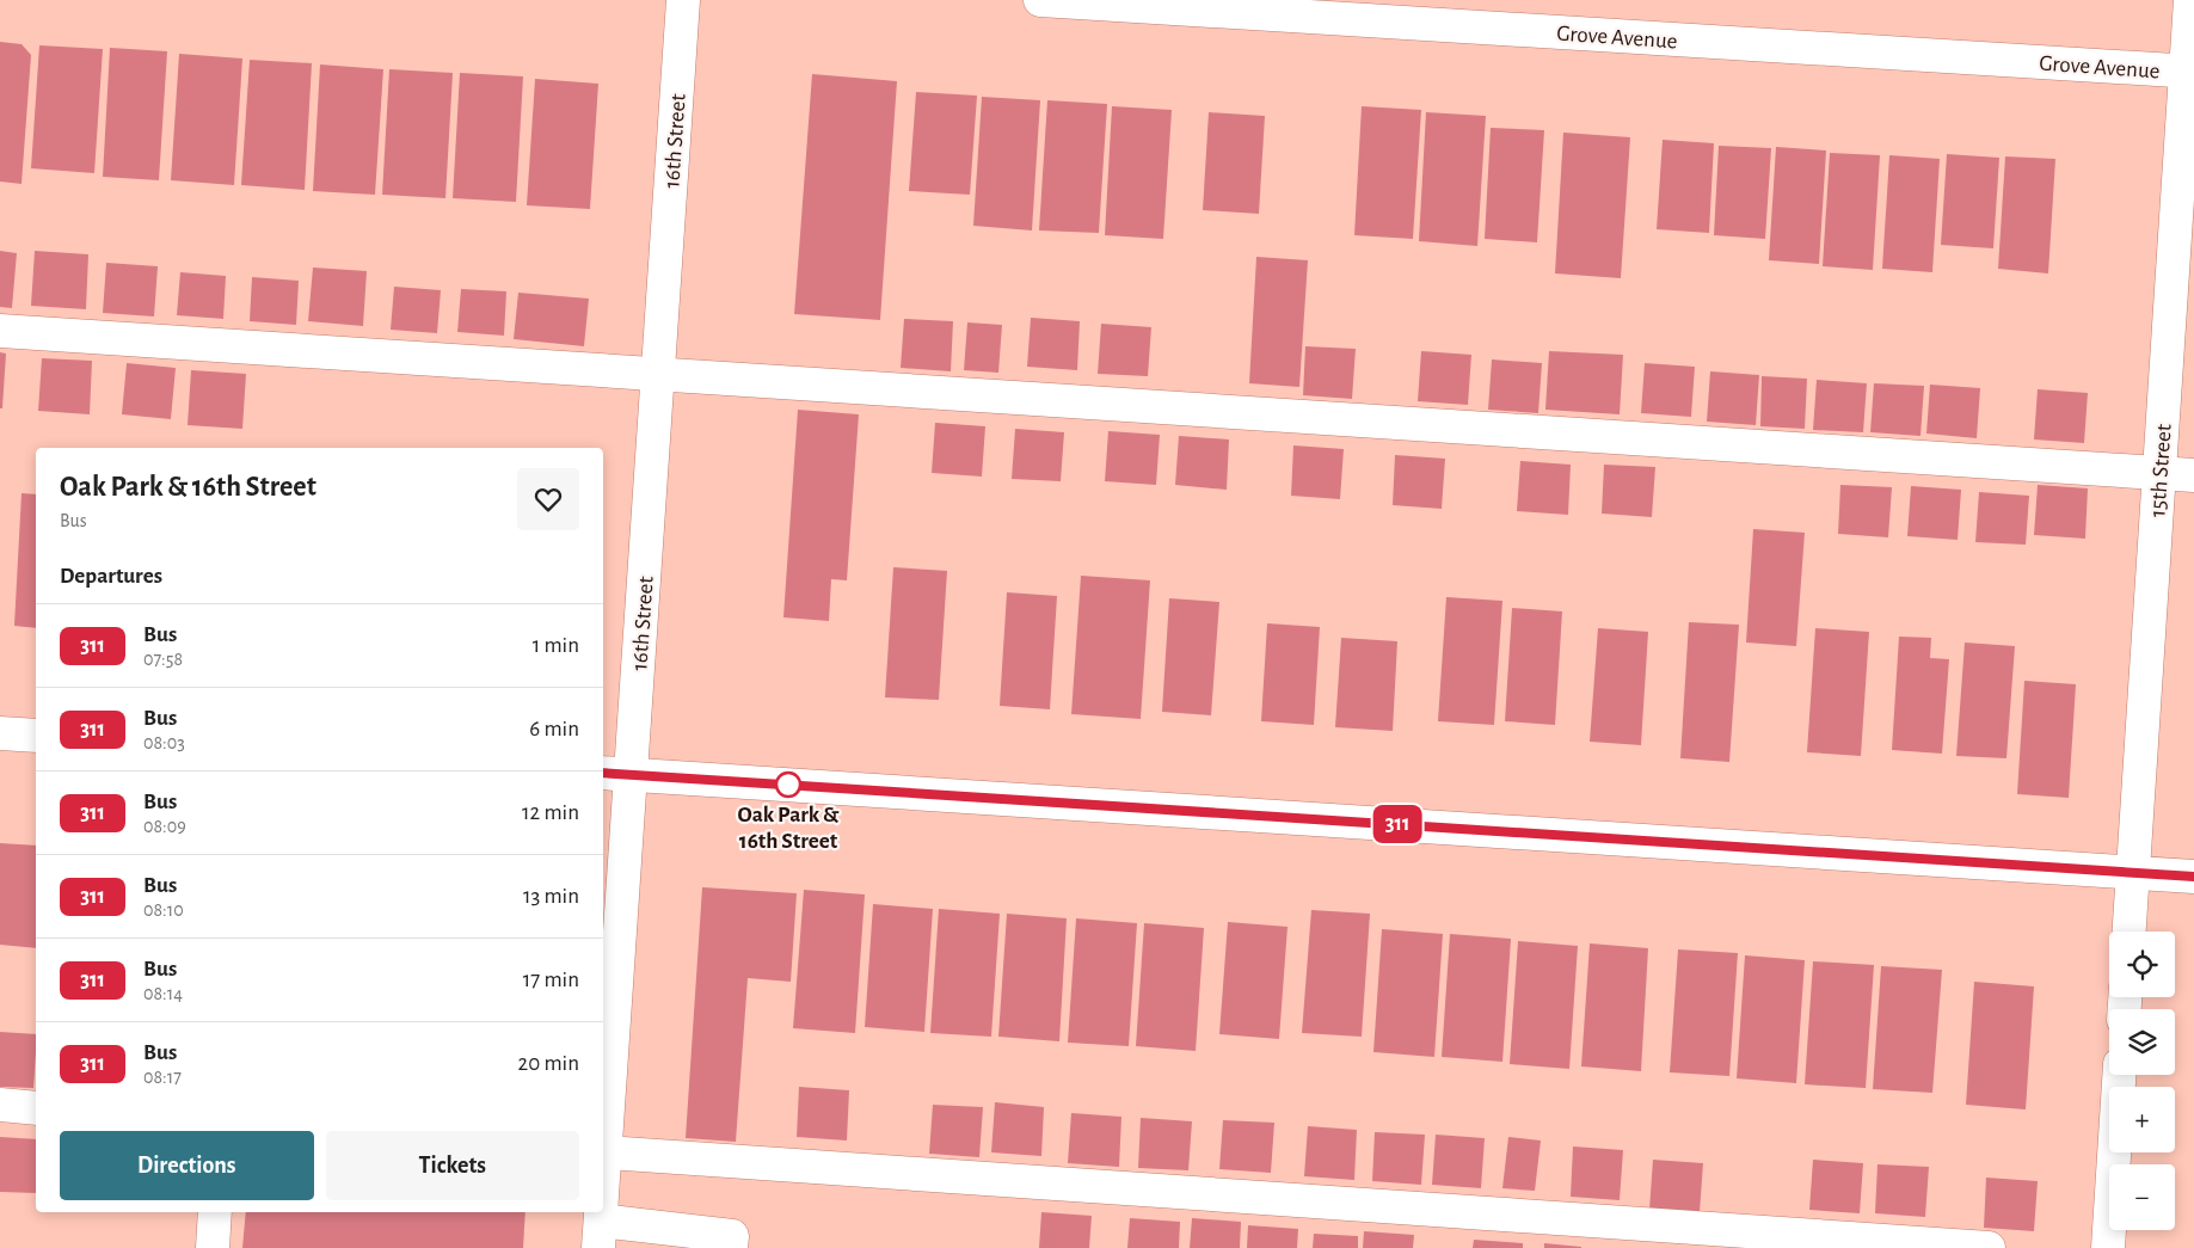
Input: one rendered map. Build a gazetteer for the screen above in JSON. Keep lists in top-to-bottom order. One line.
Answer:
{"streets":{"street":["Grove Avenue","16th Street","15th Street"]},"crossings":[["Grove Avenue","15th Street"]],"places":["Oak Park & 16th Street"],"lines":["bus line 311"],"page":{"on_map":"311","heading":[["Oak Park & 16th Street","Bus"],"Departures"],"list":[{"mark":"311","name":"Bus","note":"07:58","value":"1 min"},{"mark":"311","name":"Bus","note":"08:03","value":"6 min"},{"mark":"311","name":"Bus","note":"08:09","value":"12 min"},{"mark":"311","name":"Bus","note":"08:10","value":"13 min"},{"mark":"311","name":"Bus","note":"08:14","value":"17 min"},{"mark":"311","name":"Bus","note":"08:17","value":"20 min"}],"map_buttons":["+","−"],"buttons":["Directions","Tickets"]}}
